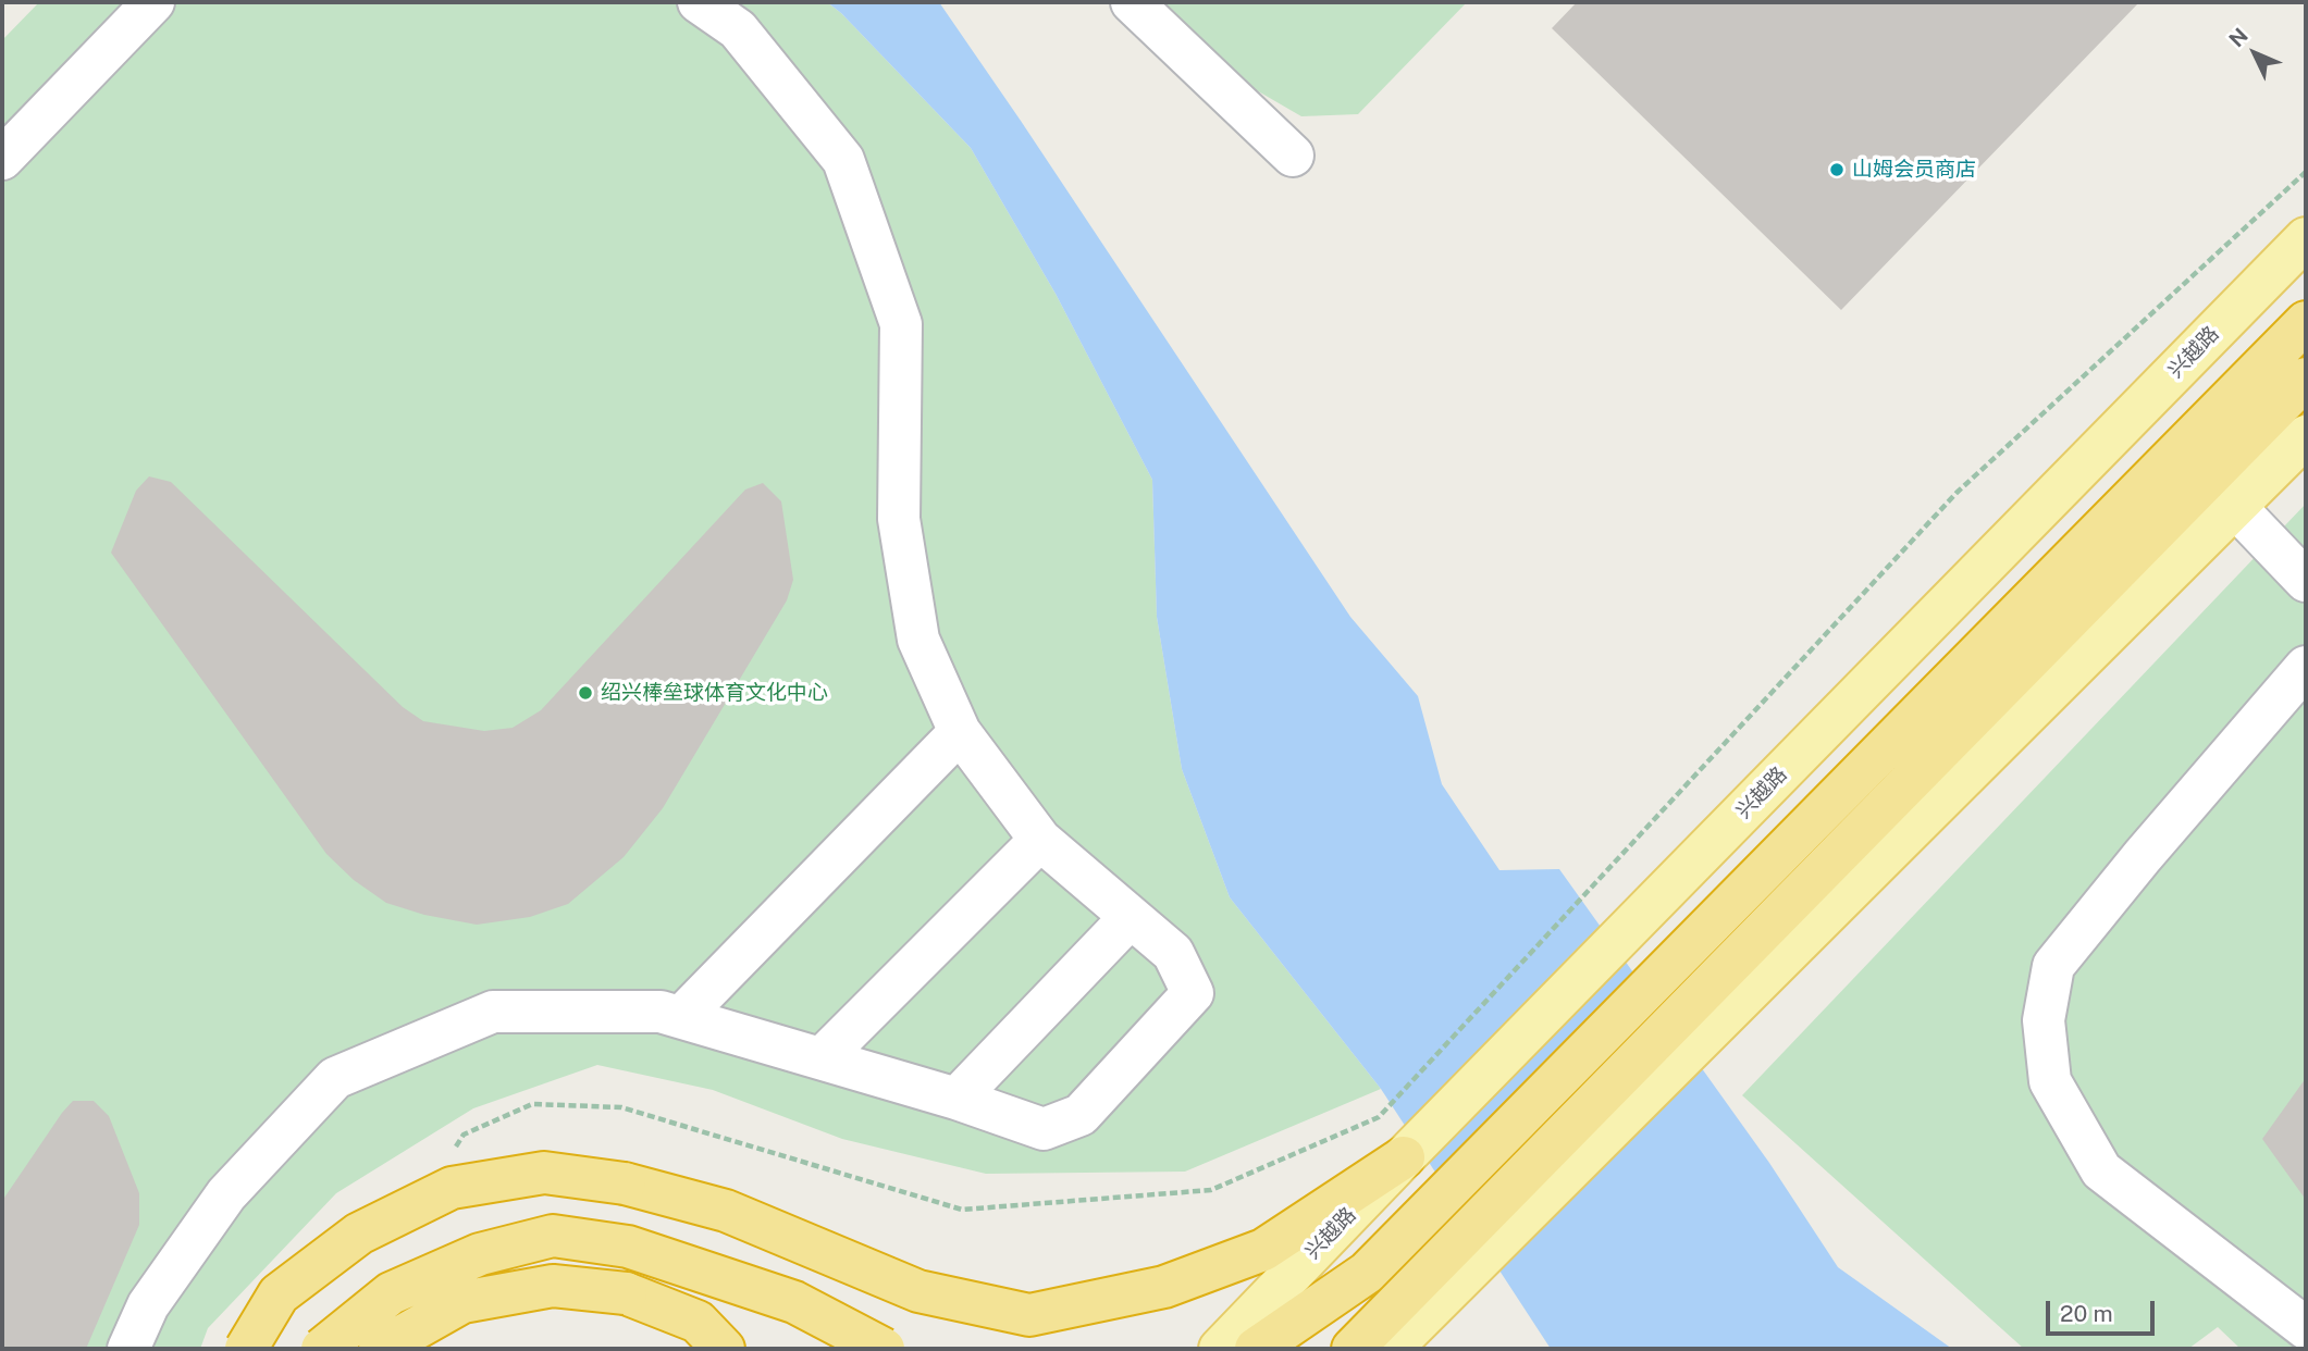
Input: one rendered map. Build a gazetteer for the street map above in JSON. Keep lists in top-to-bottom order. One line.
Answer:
{"streets":{"main road":["兴越路"]},"places":["山姆会员商店","绍兴棒垒球体育文化中心"],"scale_bar":"20 m","north":"top left"}
